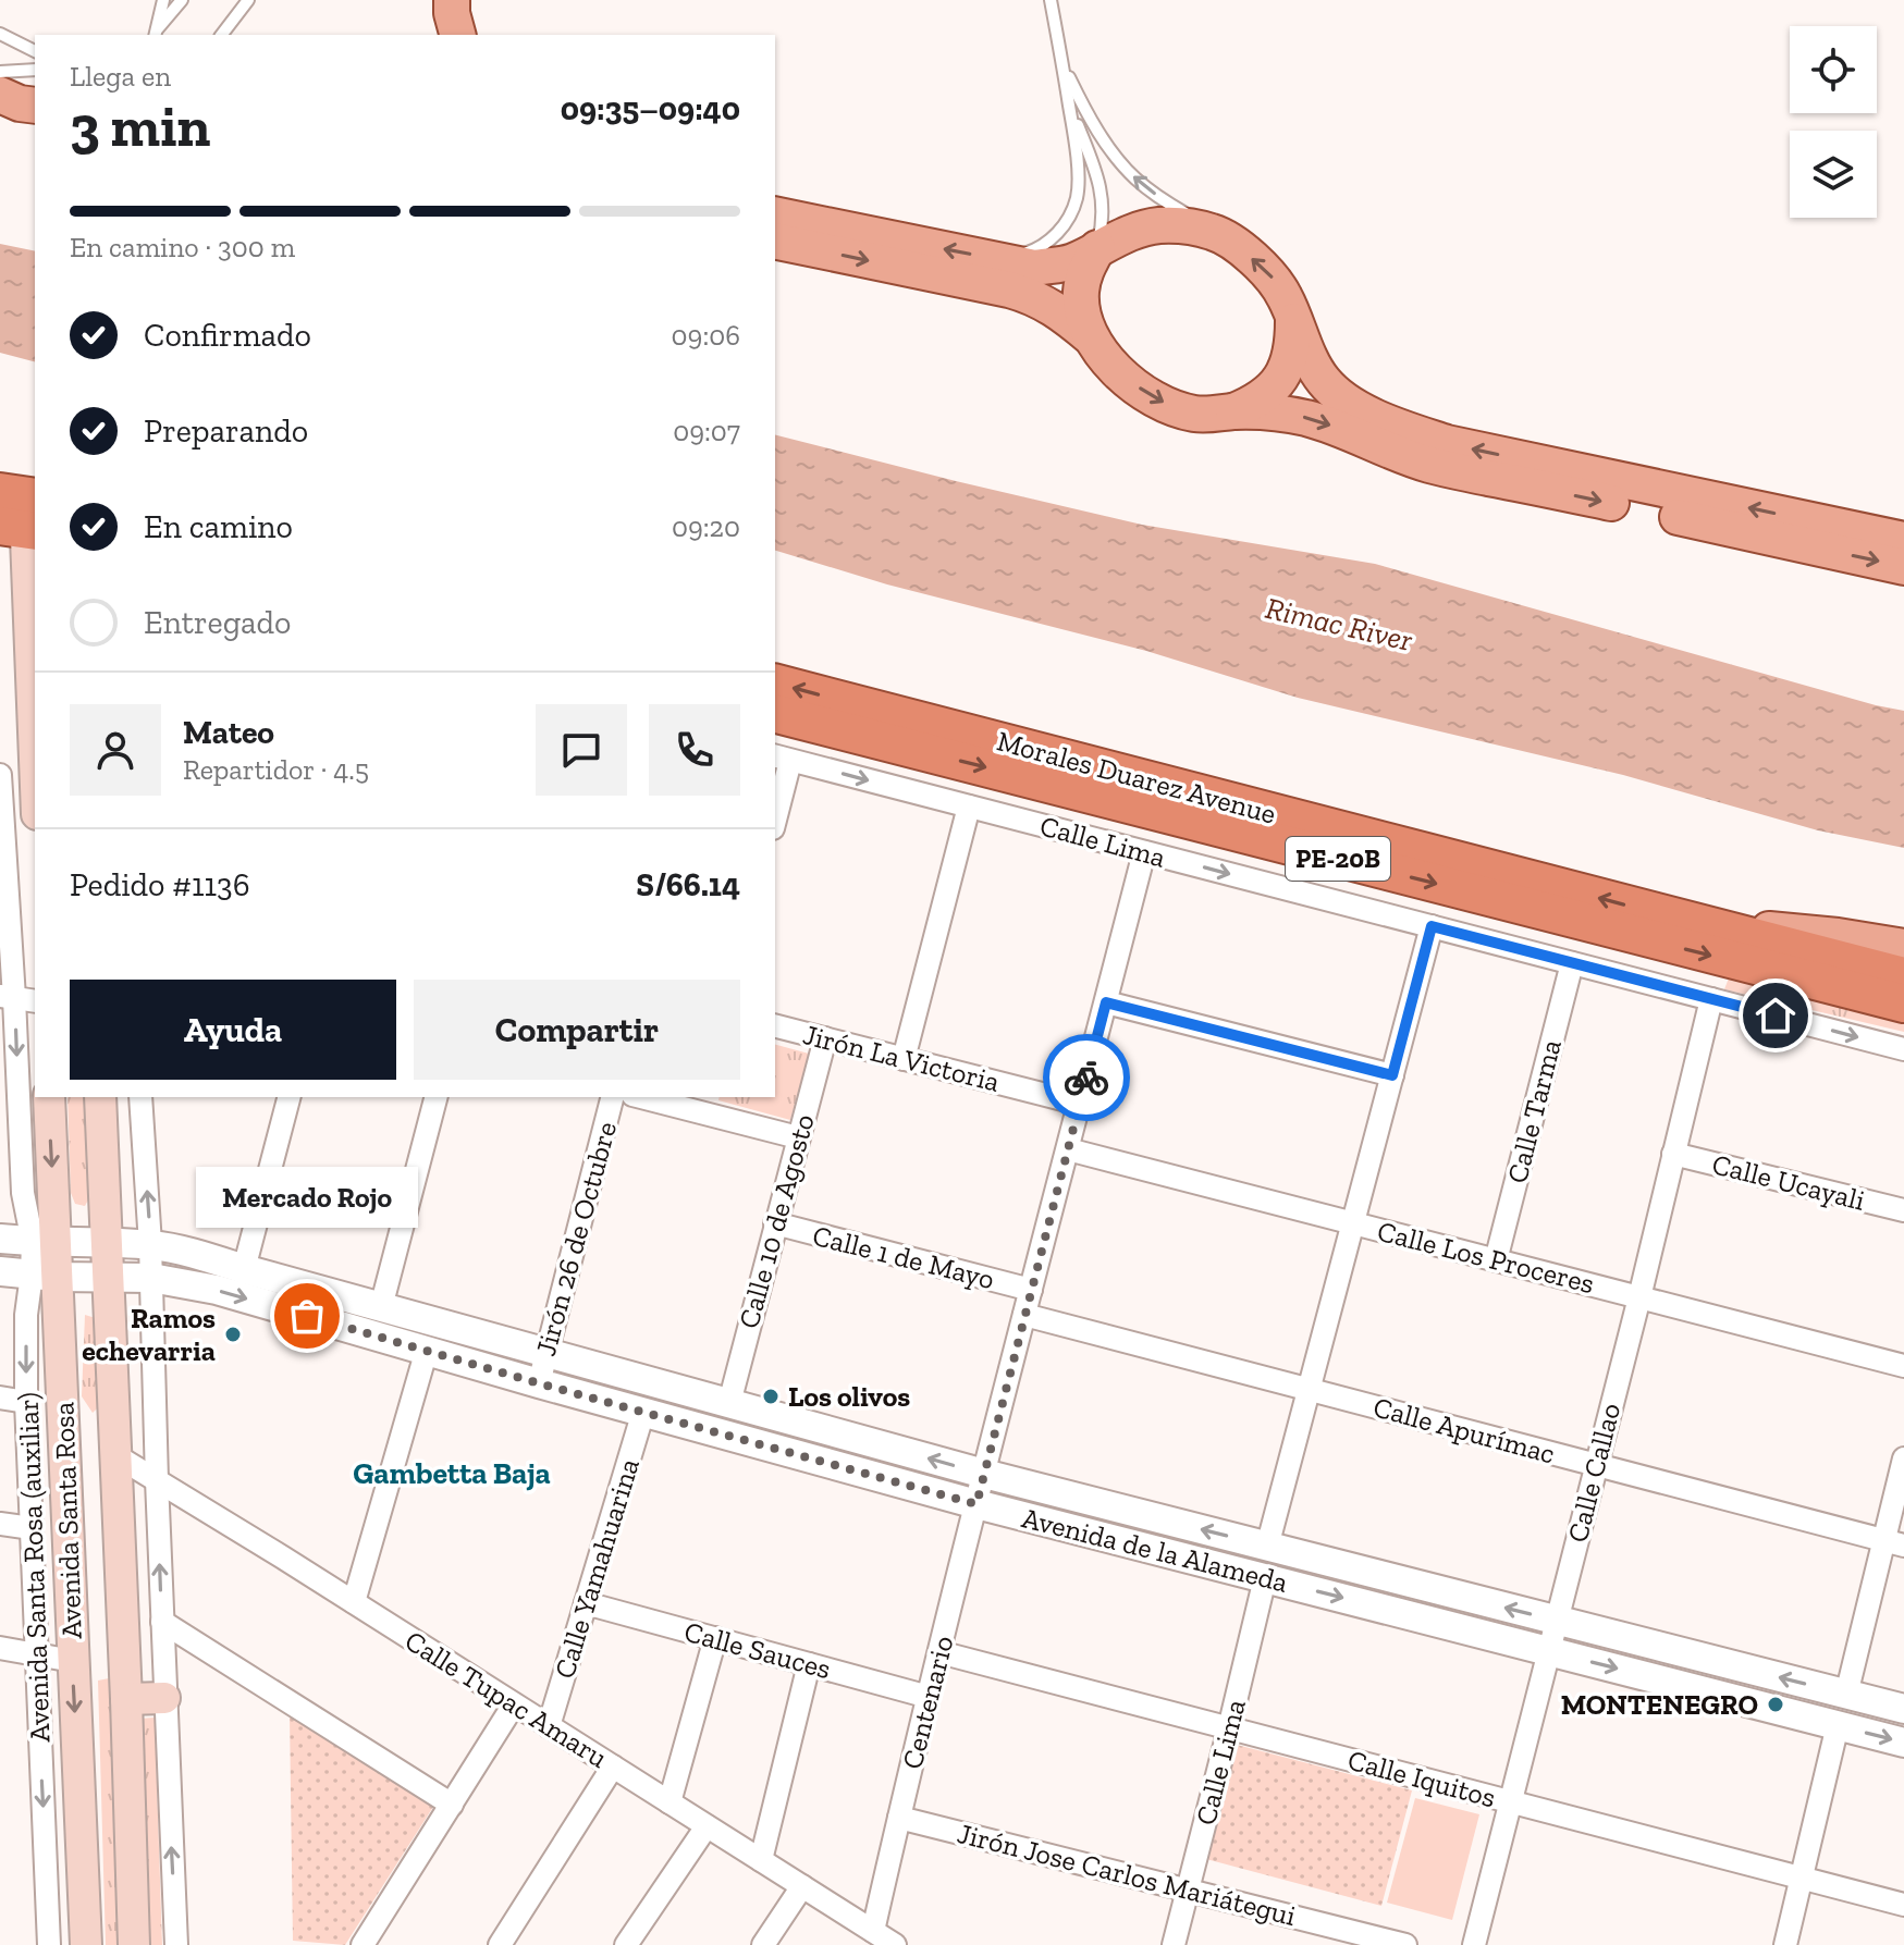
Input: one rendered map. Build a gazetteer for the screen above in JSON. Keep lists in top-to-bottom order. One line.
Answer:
{"streets":{"highway":["Morales Duarez Avenue","PE-20B"],"main road":["Avenida Santa Rosa"],"street":["Calle Lima","Jirón La Victoria","Calle Tarma","Calle Ucayali","Calle 10 de Agosto","Jirón 26 de Octubre","Calle 1 de Mayo","Calle Los Proceres","Calle Apurímac","Calle Callao","Avenida de la Alameda","Avenida Santa Rosa (auxiliar)","Calle Yamahuarina","Calle Sauces","Calle Tupac Amaru","Centenario","Calle Iquitos","Jirón Jose Carlos Mariátegui"]},"crossings":[["Calle Lima","Calle Tarma"],["Calle Lima","Calle Callao"],["Calle Lima","Avenida de la Alameda"],["Calle Lima","Centenario"],["Calle Lima","Calle Iquitos"],["Calle Lima","Jirón Jose Carlos Mariátegui"],["Jirón La Victoria","Calle 10 de Agosto"],["Jirón La Victoria","Centenario"],["Calle Tarma","Calle Los Proceres"],["Calle Ucayali","Calle Callao"],["Calle 10 de Agosto","Calle 1 de Mayo"],["Calle 10 de Agosto","Avenida de la Alameda"],["Jirón 26 de Octubre","Avenida de la Alameda"],["Calle 1 de Mayo","Centenario"],["Calle Los Proceres","Calle Callao"],["Calle Los Proceres","Centenario"],["Calle Apurímac","Calle Callao"],["Calle Apurímac","Centenario"],["Calle Callao","Avenida de la Alameda"],["Calle Callao","Calle Iquitos"],["Avenida Santa Rosa","Avenida de la Alameda"],["Avenida Santa Rosa","Avenida Santa Rosa (auxiliar)"],["Avenida Santa Rosa","Calle Tupac Amaru"],["Avenida de la Alameda","Avenida Santa Rosa (auxiliar)"],["Avenida de la Alameda","Calle Yamahuarina"],["Avenida de la Alameda","Centenario"],["Calle Yamahuarina","Calle Sauces"],["Calle Yamahuarina","Calle Tupac Amaru"],["Calle Sauces","Centenario"],["Calle Tupac Amaru","Centenario"],["Centenario","Calle Iquitos"],["Centenario","Jirón Jose Carlos Mariátegui"]],"districts":["Gambetta Baja"],"water":["Rimac River"],"places":["Mercado Rojo","Ramos echevarria","Los olivos","MONTENEGRO"],"page":{"heading":["3 min","Llega en","09:35–09:40"],"panel":["Mateo","Repartidor · 4.5","Pedido #1136","S/66.14"],"bar":"En camino · 300 m","list":[["Confirmado","09:06"],["Preparando","09:07"],["En camino","09:20"],"Entregado"],"buttons":["Ayuda","Compartir"],"bubble":"Mercado Rojo"}}
